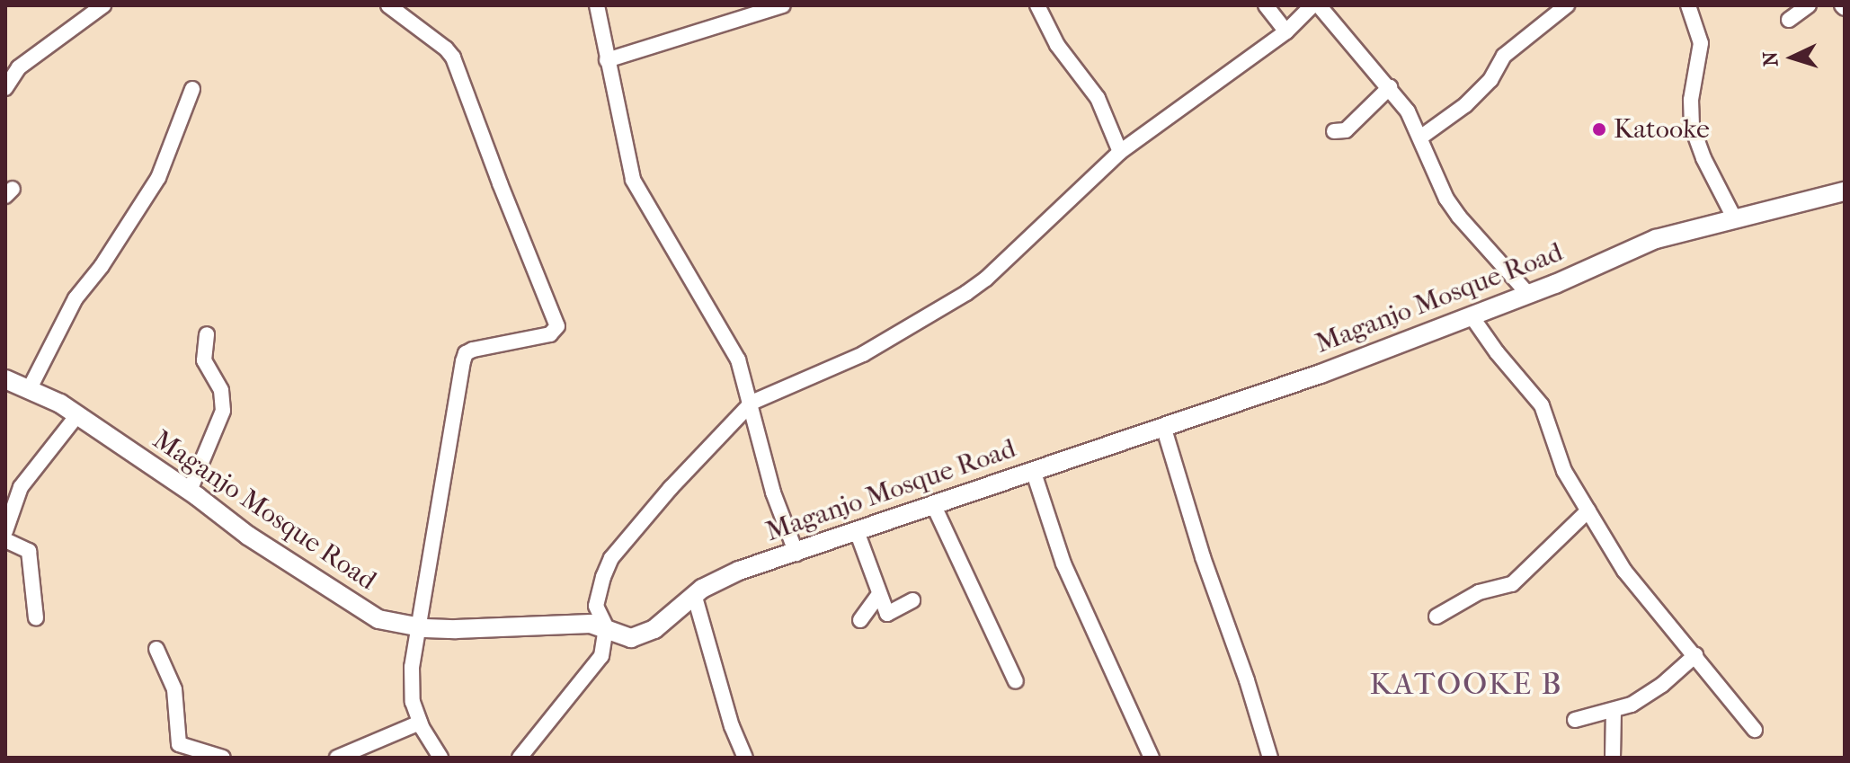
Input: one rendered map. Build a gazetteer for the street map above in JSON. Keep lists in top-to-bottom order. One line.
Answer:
{"streets":{"street":["Maganjo Mosque Road"]},"districts":["KATOOKE B"],"places":["Katooke"],"north":"left"}
